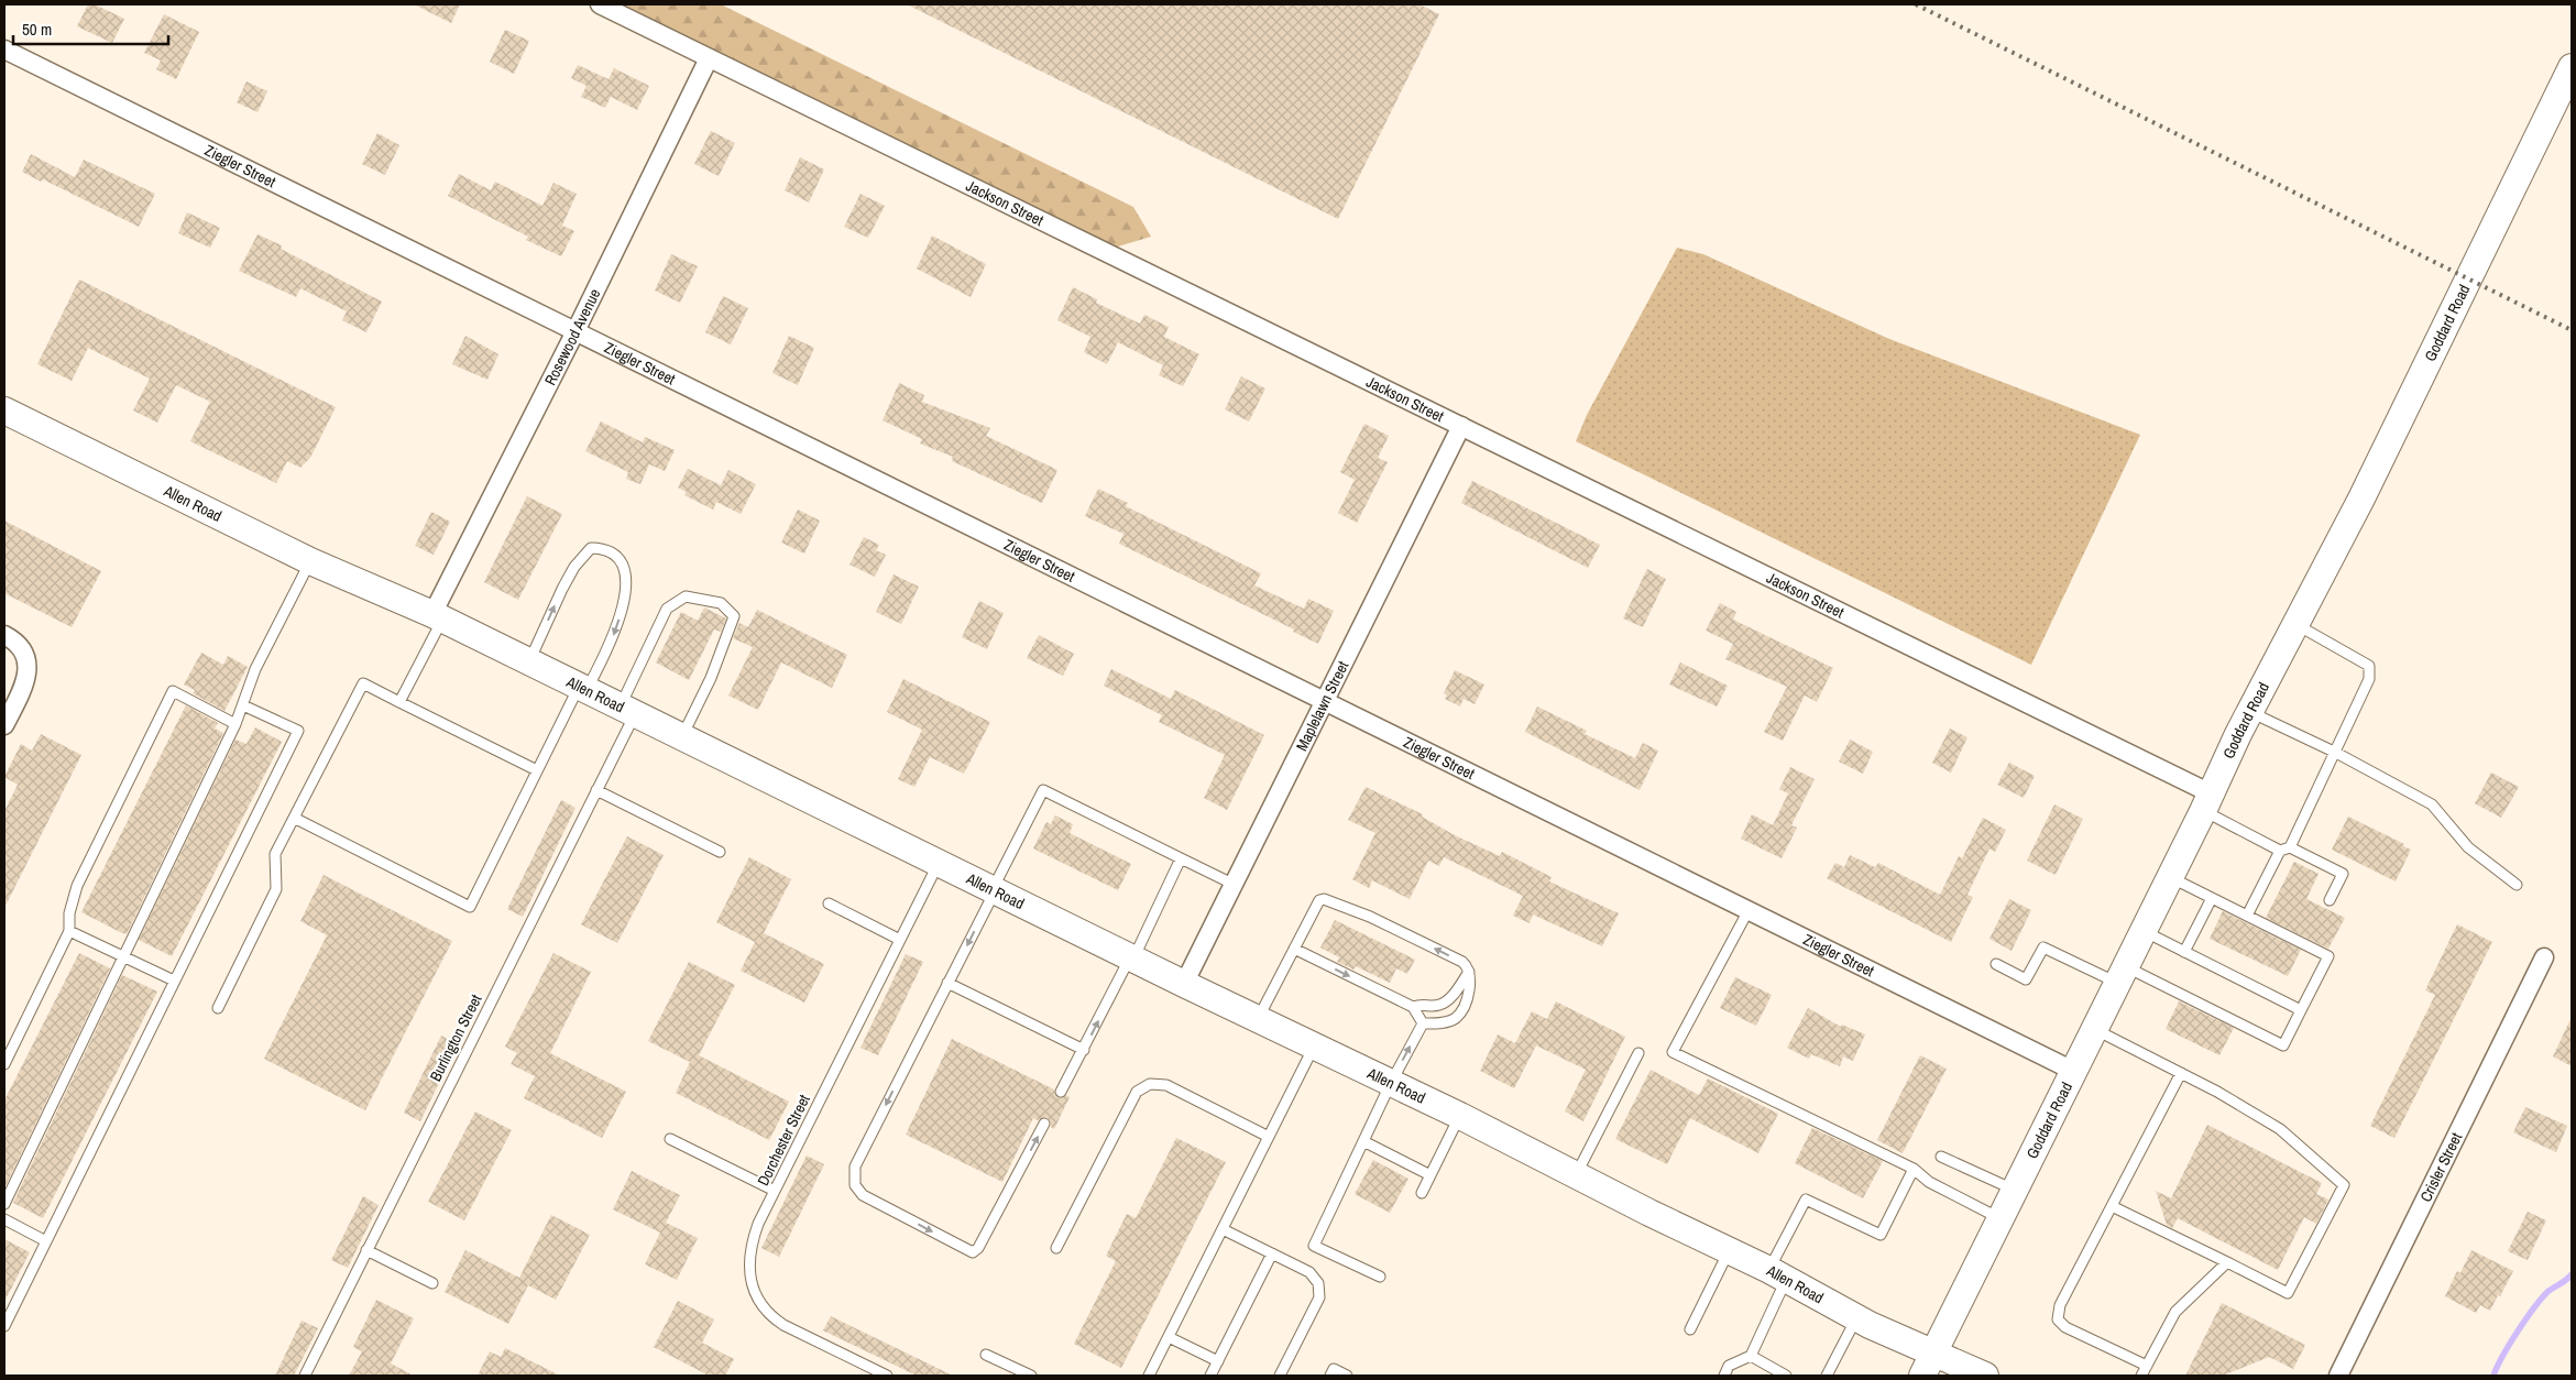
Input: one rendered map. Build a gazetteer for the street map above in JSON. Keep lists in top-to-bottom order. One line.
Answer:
{"streets":{"main road":["Goddard Road","Allen Road"],"street":["Ziegler Street","Jackson Street","Rosewood Avenue","Maplelawn Street","Crisler Street"],"lane":["Burlington Street","Dorchester Street"]},"crossings":[["Ziegler Street","Goddard Road"],["Ziegler Street","Rosewood Avenue"],["Ziegler Street","Maplelawn Street"],["Jackson Street","Goddard Road"],["Jackson Street","Rosewood Avenue"],["Jackson Street","Maplelawn Street"],["Goddard Road","Allen Road"],["Rosewood Avenue","Allen Road"],["Allen Road","Maplelawn Street"],["Allen Road","Burlington Street"],["Allen Road","Dorchester Street"]],"scale_bar":"50 m"}
